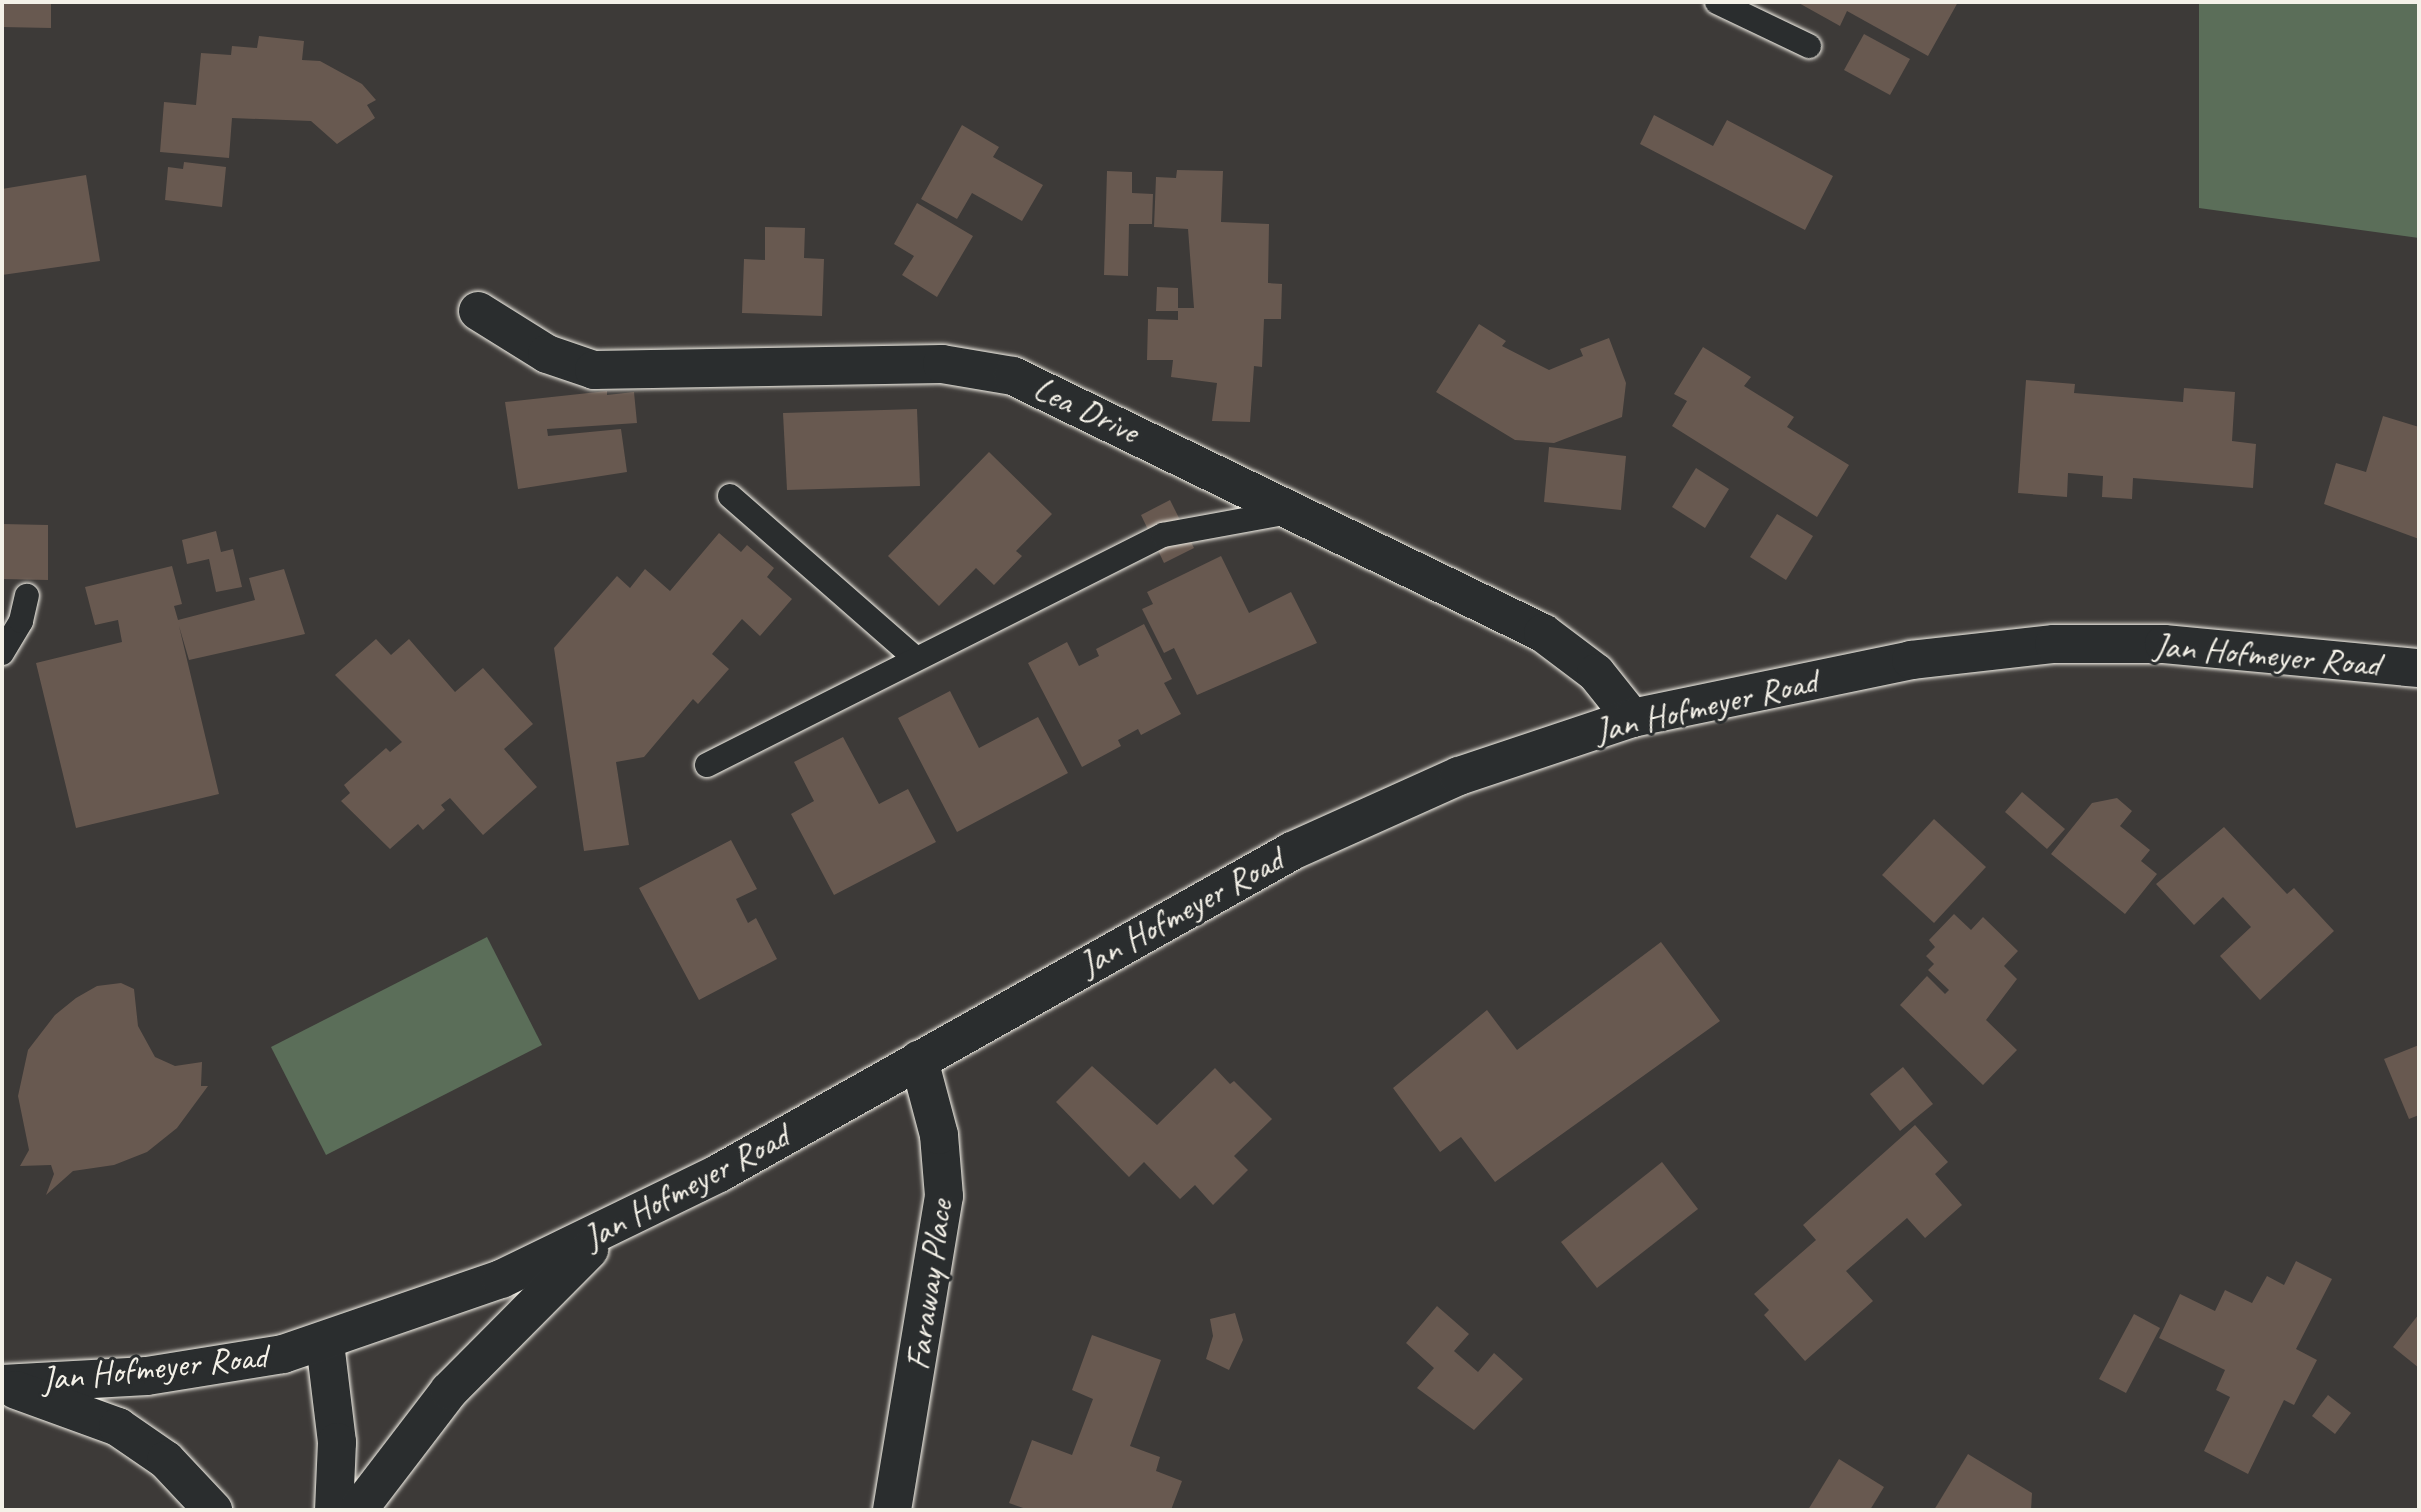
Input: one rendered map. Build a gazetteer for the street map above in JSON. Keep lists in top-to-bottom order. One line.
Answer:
{"streets":{"street":["Lea Drive","Jan Hofmeyer Road","Faraway Place"]},"crossings":[["Lea Drive","Jan Hofmeyer Road"],["Jan Hofmeyer Road","Faraway Place"]]}
